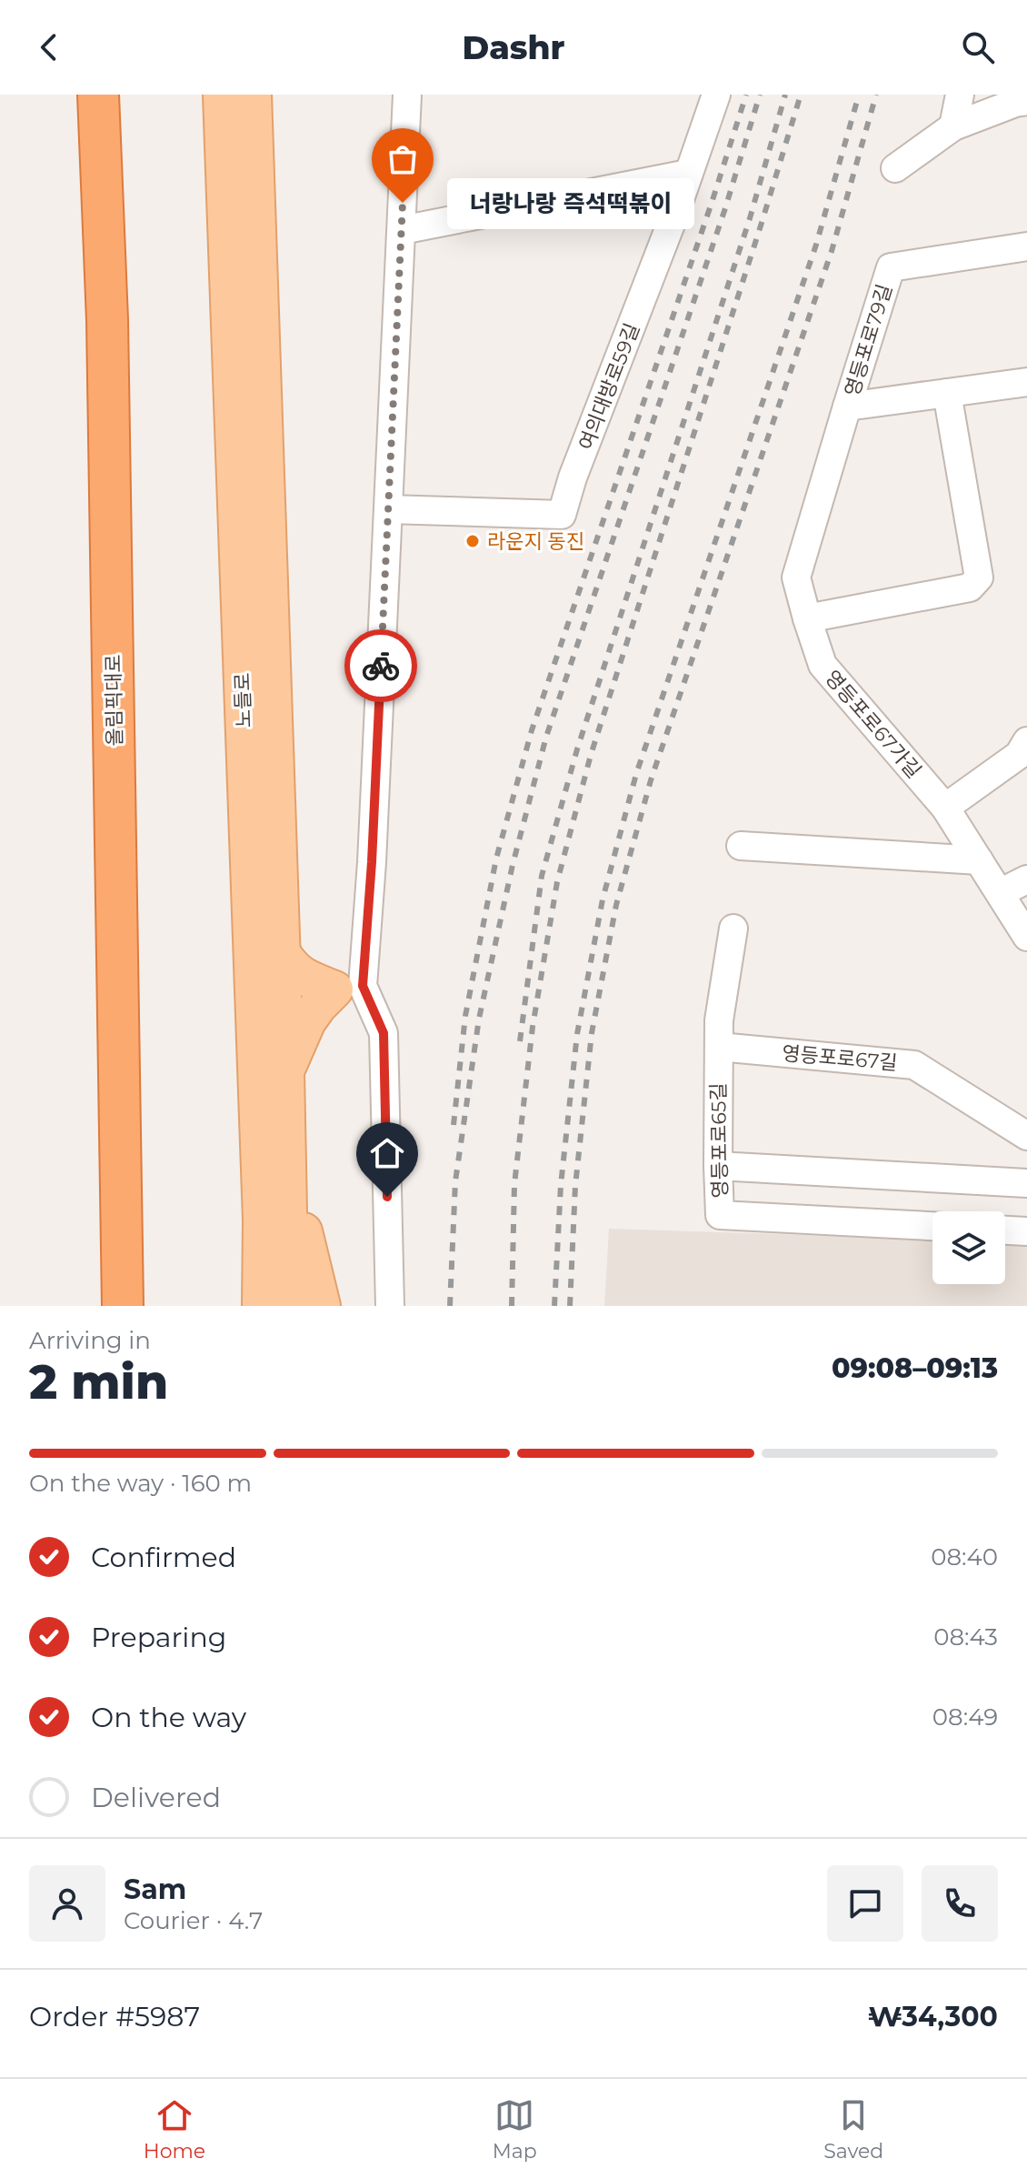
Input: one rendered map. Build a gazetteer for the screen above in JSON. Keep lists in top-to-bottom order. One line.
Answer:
{"streets":{"highway":["올림픽대로"],"main road":["노들로"],"street":["영등포로79길","여의대방로59길","영등포로67가길","영등포로67길","영등포로65길"]},"crossings":[["영등포로79길","영등포로67가길"],["영등포로67길","영등포로65길"]],"places":["너랑나랑 즉석떡볶이","라운지 동진"],"page":{"header":"Dashr","bubble":"너랑나랑 즉석떡볶이","heading":["2 min","Arriving in","09:08–09:13"],"panel":["Sam","Courier · 4.7","Order #5987","₩34,300"],"bar":"On the way · 160 m","list":[["Confirmed","08:40"],["Preparing","08:43"],["On the way","08:49"],"Delivered"],"tabs":["Home","Map","Saved"]}}
